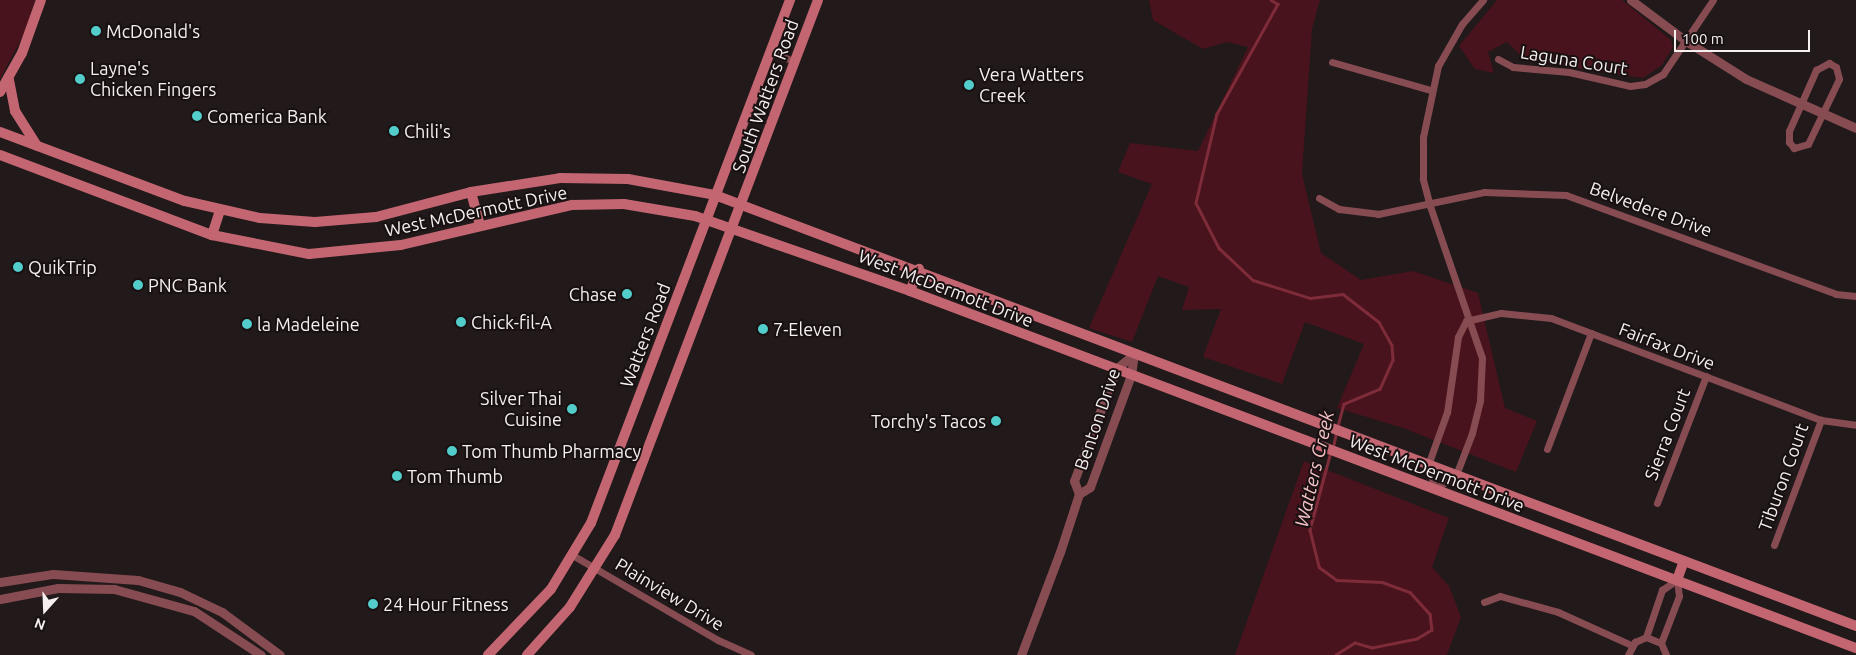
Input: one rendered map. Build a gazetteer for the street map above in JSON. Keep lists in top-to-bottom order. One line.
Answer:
{"streets":{"main road":["South Watters Road","West McDermott Drive","Watters Road"],"street":["Laguna Court","Belvedere Drive","Fairfax Drive","Benton Drive","Sierra Court","Tiburon Court","Plainview Drive"]},"crossings":[["South Watters Road","West McDermott Drive"],["West McDermott Drive","Watters Road"],["West McDermott Drive","Benton Drive"],["Watters Road","Plainview Drive"],["Fairfax Drive","Sierra Court"],["Fairfax Drive","Tiburon Court"]],"water":["Watters Creek"],"places":["McDonald's","Layne's Chicken Fingers","Vera Watters Creek","Comerica Bank","Chili's","QuikTrip","PNC Bank","Chase","Chick-fil-A","la Madeleine","7-Eleven","Silver Thai Cuisine","Torchy's Tacos","Tom Thumb Pharmacy","Tom Thumb","24 Hour Fitness"],"scale_bar":"100 m","north":"bottom"}
